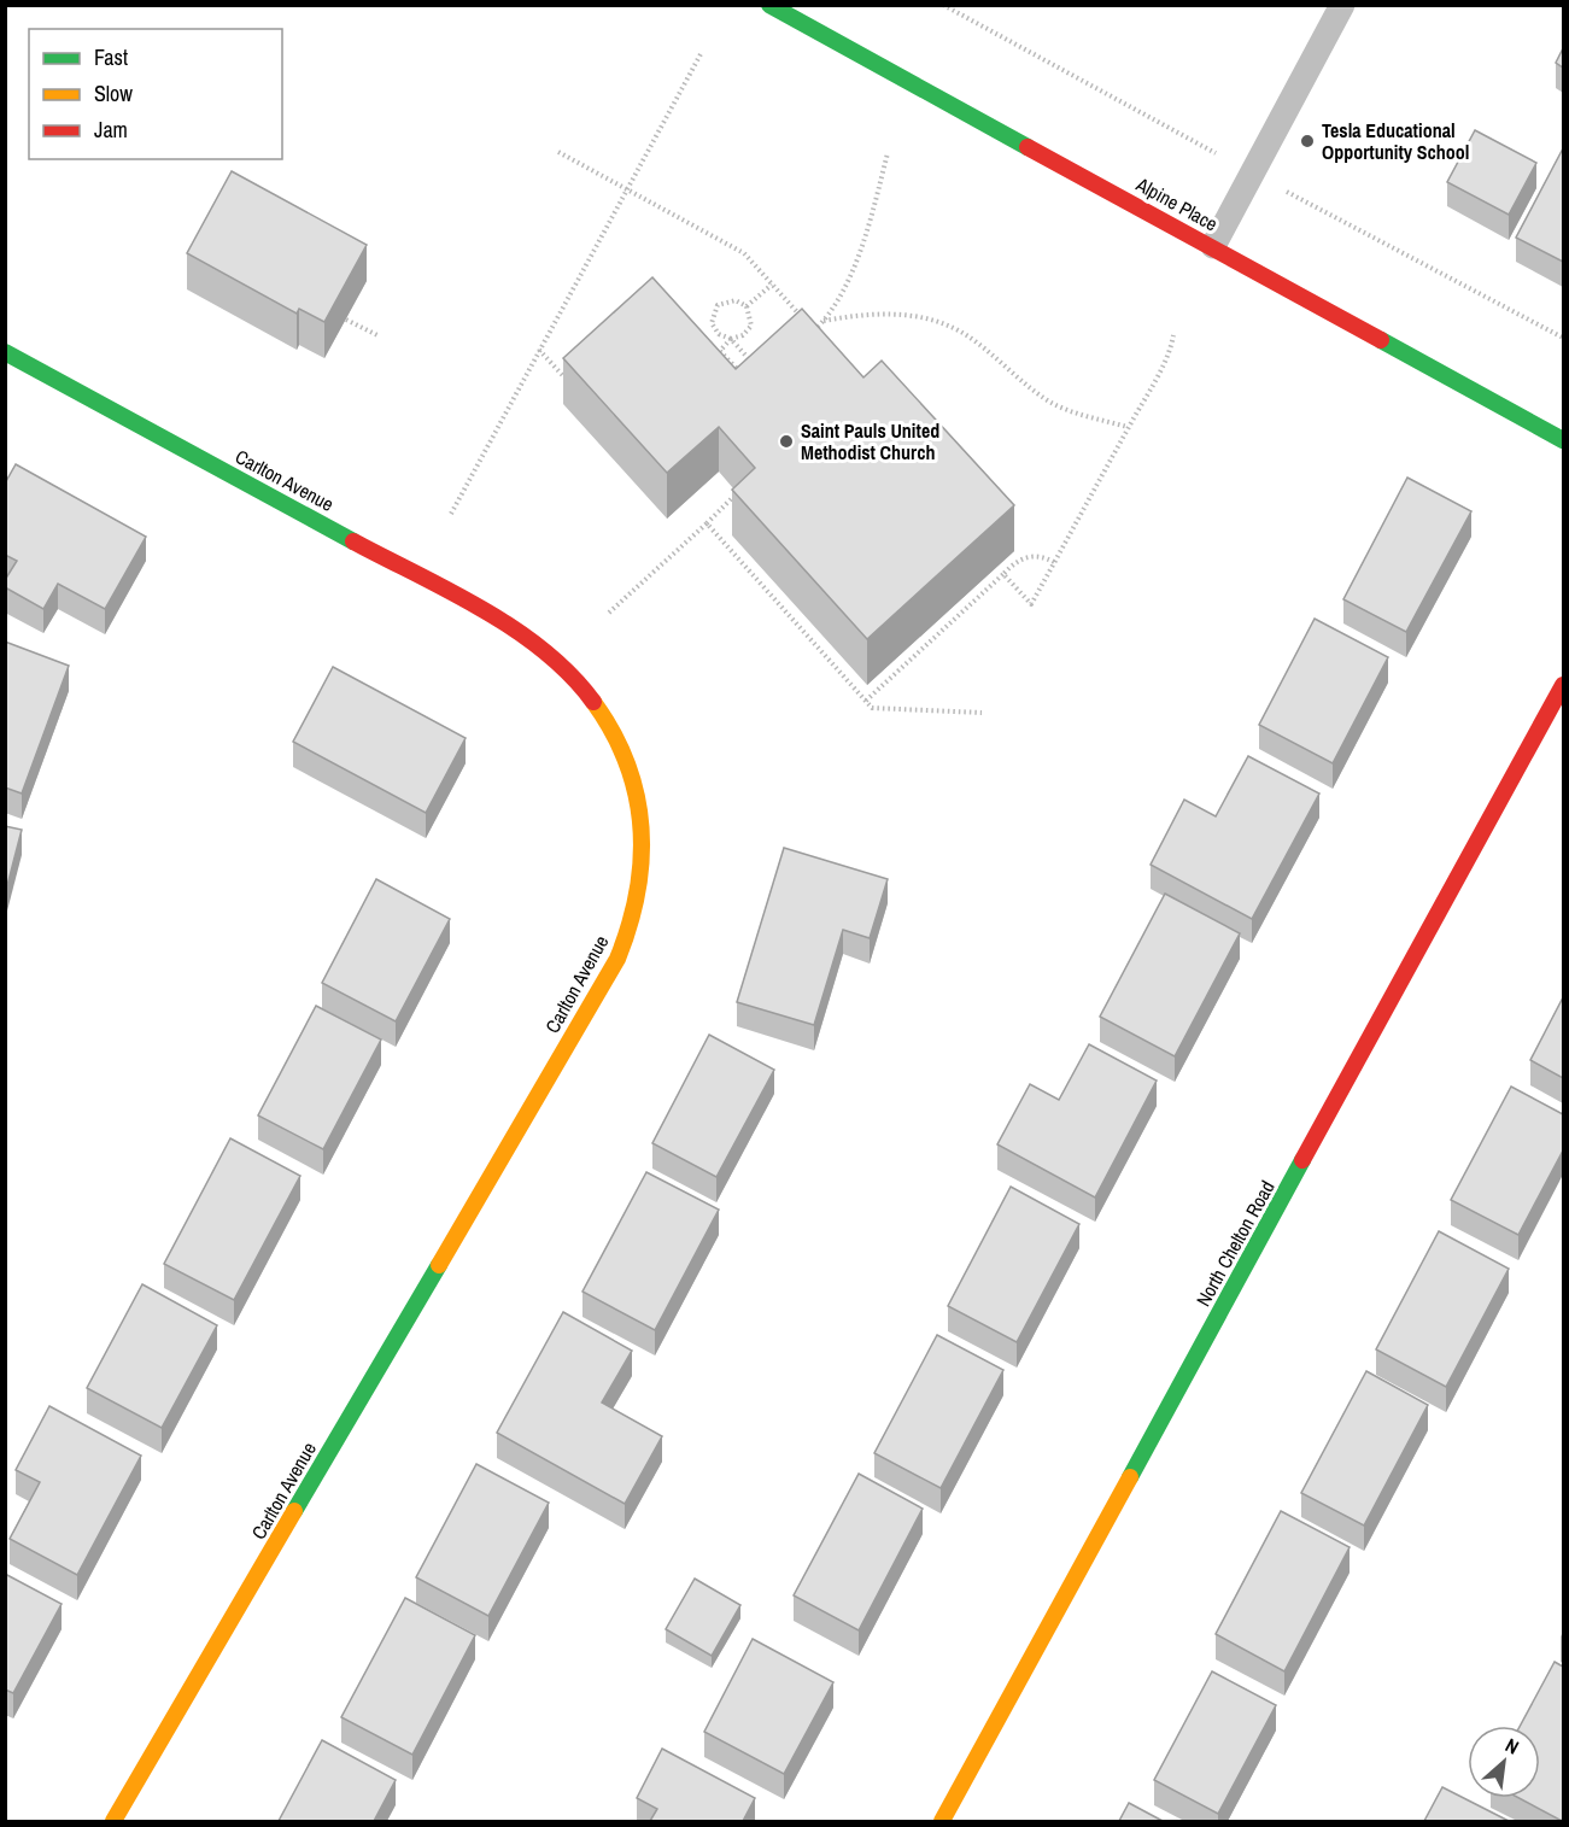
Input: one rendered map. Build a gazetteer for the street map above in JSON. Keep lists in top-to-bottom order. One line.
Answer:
{"streets":{"street":["Alpine Place","Carlton Avenue","North Chelton Road"]},"places":["Tesla Educational Opportunity School","Saint Pauls United Methodist Church"],"legend":["Fast","Slow","Jam"],"north":"top right"}
